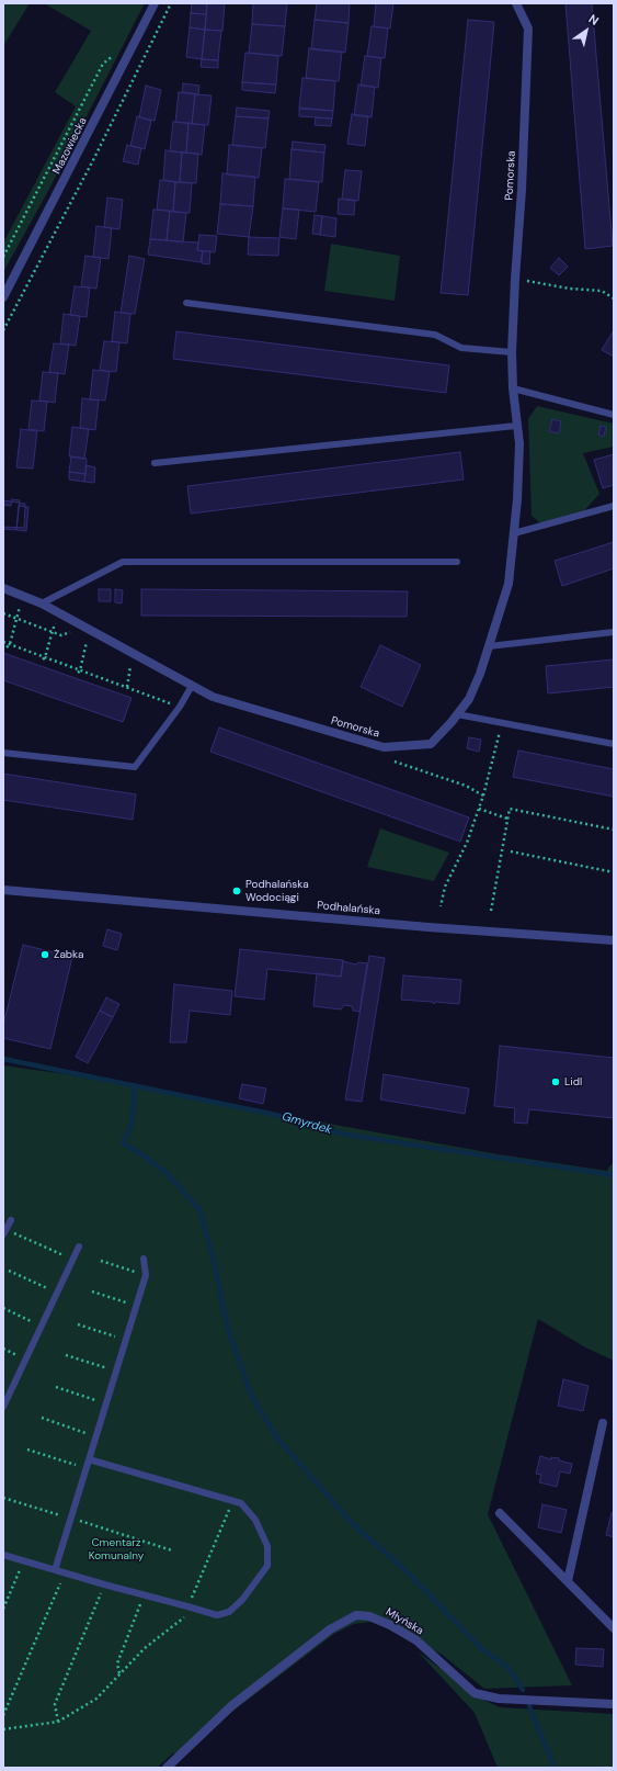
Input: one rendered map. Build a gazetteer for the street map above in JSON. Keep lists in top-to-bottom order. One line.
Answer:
{"streets":{"street":["Mazowiecka","Pomorska","Podhalańska","Młyńska"]},"water":["Gmyrdek"],"parks":["Cmentarz Komunalny"],"places":["Podhalańska Wodociągi","Żabka","Lidl"],"north":"top right"}
